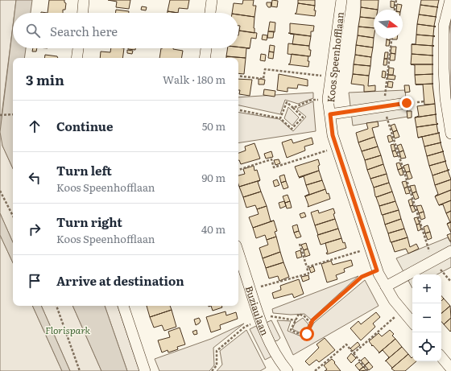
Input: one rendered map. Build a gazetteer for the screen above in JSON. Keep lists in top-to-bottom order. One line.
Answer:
{"streets":{"street":["Koos Speenhofflaan","Buziaulaan"]},"parks":["Florispark"],"north":"right","page":{"search":"Search here","heading":["3 min","Walk · 180 m"],"list":[["Continue","50 m"],["Turn left","Koos Speenhofflaan","90 m"],["Turn right","Koos Speenhofflaan","40 m"],"Arrive at destination"],"map_buttons":["+","−"]}}
